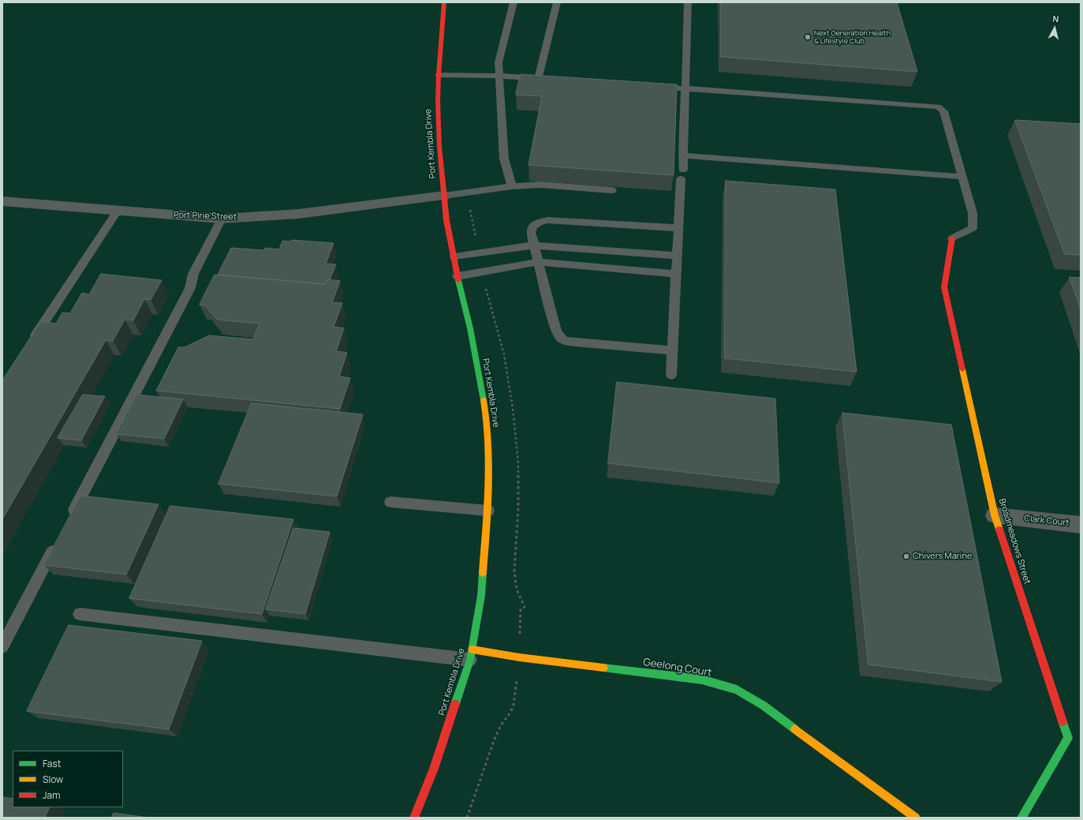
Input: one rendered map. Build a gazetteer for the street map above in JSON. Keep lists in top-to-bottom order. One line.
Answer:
{"streets":{"street":["Port Kembla Drive","Port Pirie Street","Clark Court","Broadmeadows Street","Geelong Court"]},"crossings":[["Port Kembla Drive","Port Pirie Street"],["Port Kembla Drive","Geelong Court"],["Clark Court","Broadmeadows Street"]],"places":["Next Generation Health & Lifestyle Club","Chivers Marine"],"legend":["Fast","Slow","Jam"],"north":"top"}
